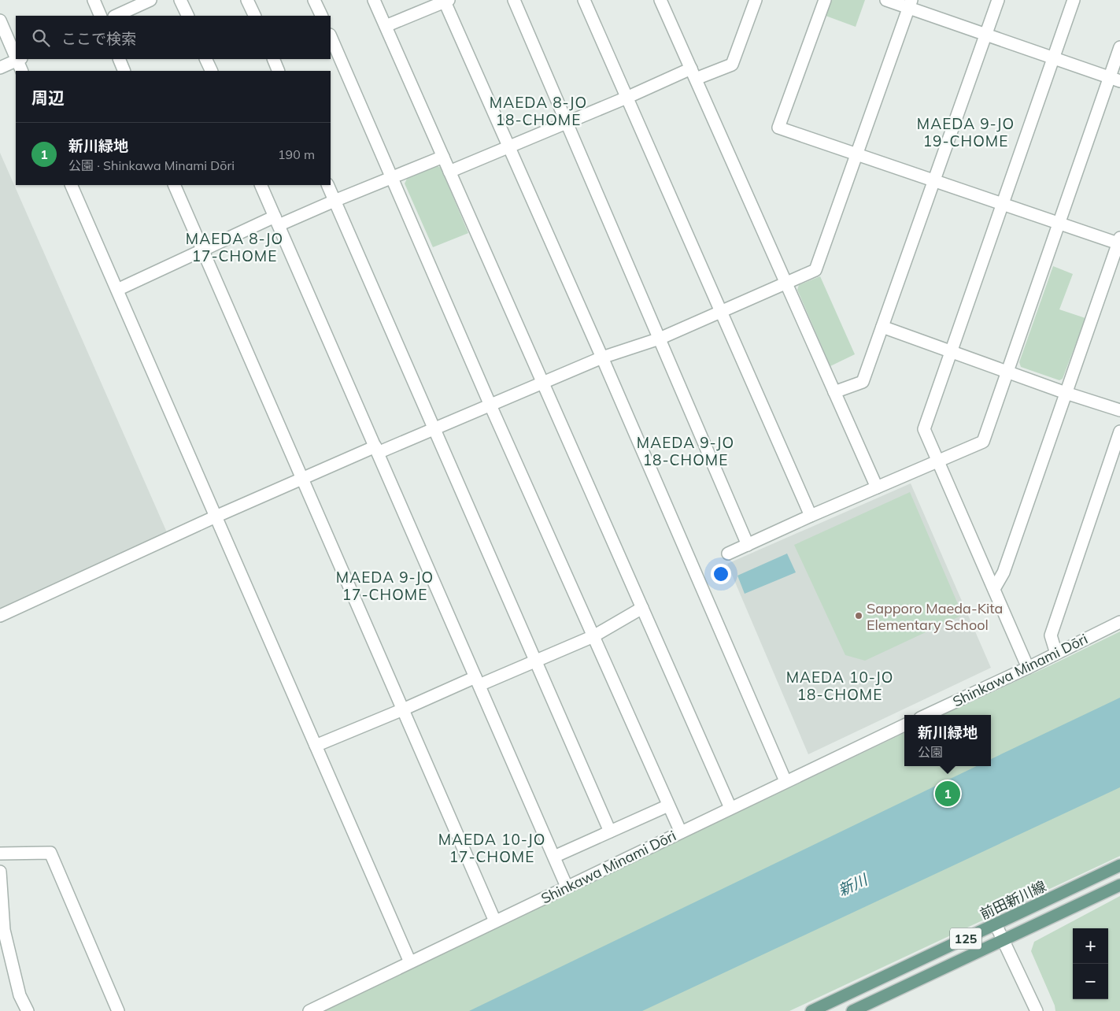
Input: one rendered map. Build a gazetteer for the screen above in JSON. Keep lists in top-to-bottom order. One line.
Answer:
{"streets":{"main road":["前田新川線","125"],"street":["Shinkawa Minami Dōri"]},"districts":["MAEDA 8-JO 18-CHOME","MAEDA 9-JO 19-CHOME","MAEDA 8-JO 17-CHOME","MAEDA 9-JO 18-CHOME","MAEDA 9-JO 17-CHOME","MAEDA 10-JO 18-CHOME","MAEDA 10-JO 17-CHOME"],"water":["新川"],"places":["Sapporo Maeda-Kita Elementary School"],"page":{"search":"ここで検索","heading":"周辺","list":[{"mark":"1","name":"新川緑地","note":"公園 · Shinkawa Minami Dōri","value":"190 m"}],"popup":["新川緑地","公園"],"pins":"1","map_buttons":["+","−"]}}
